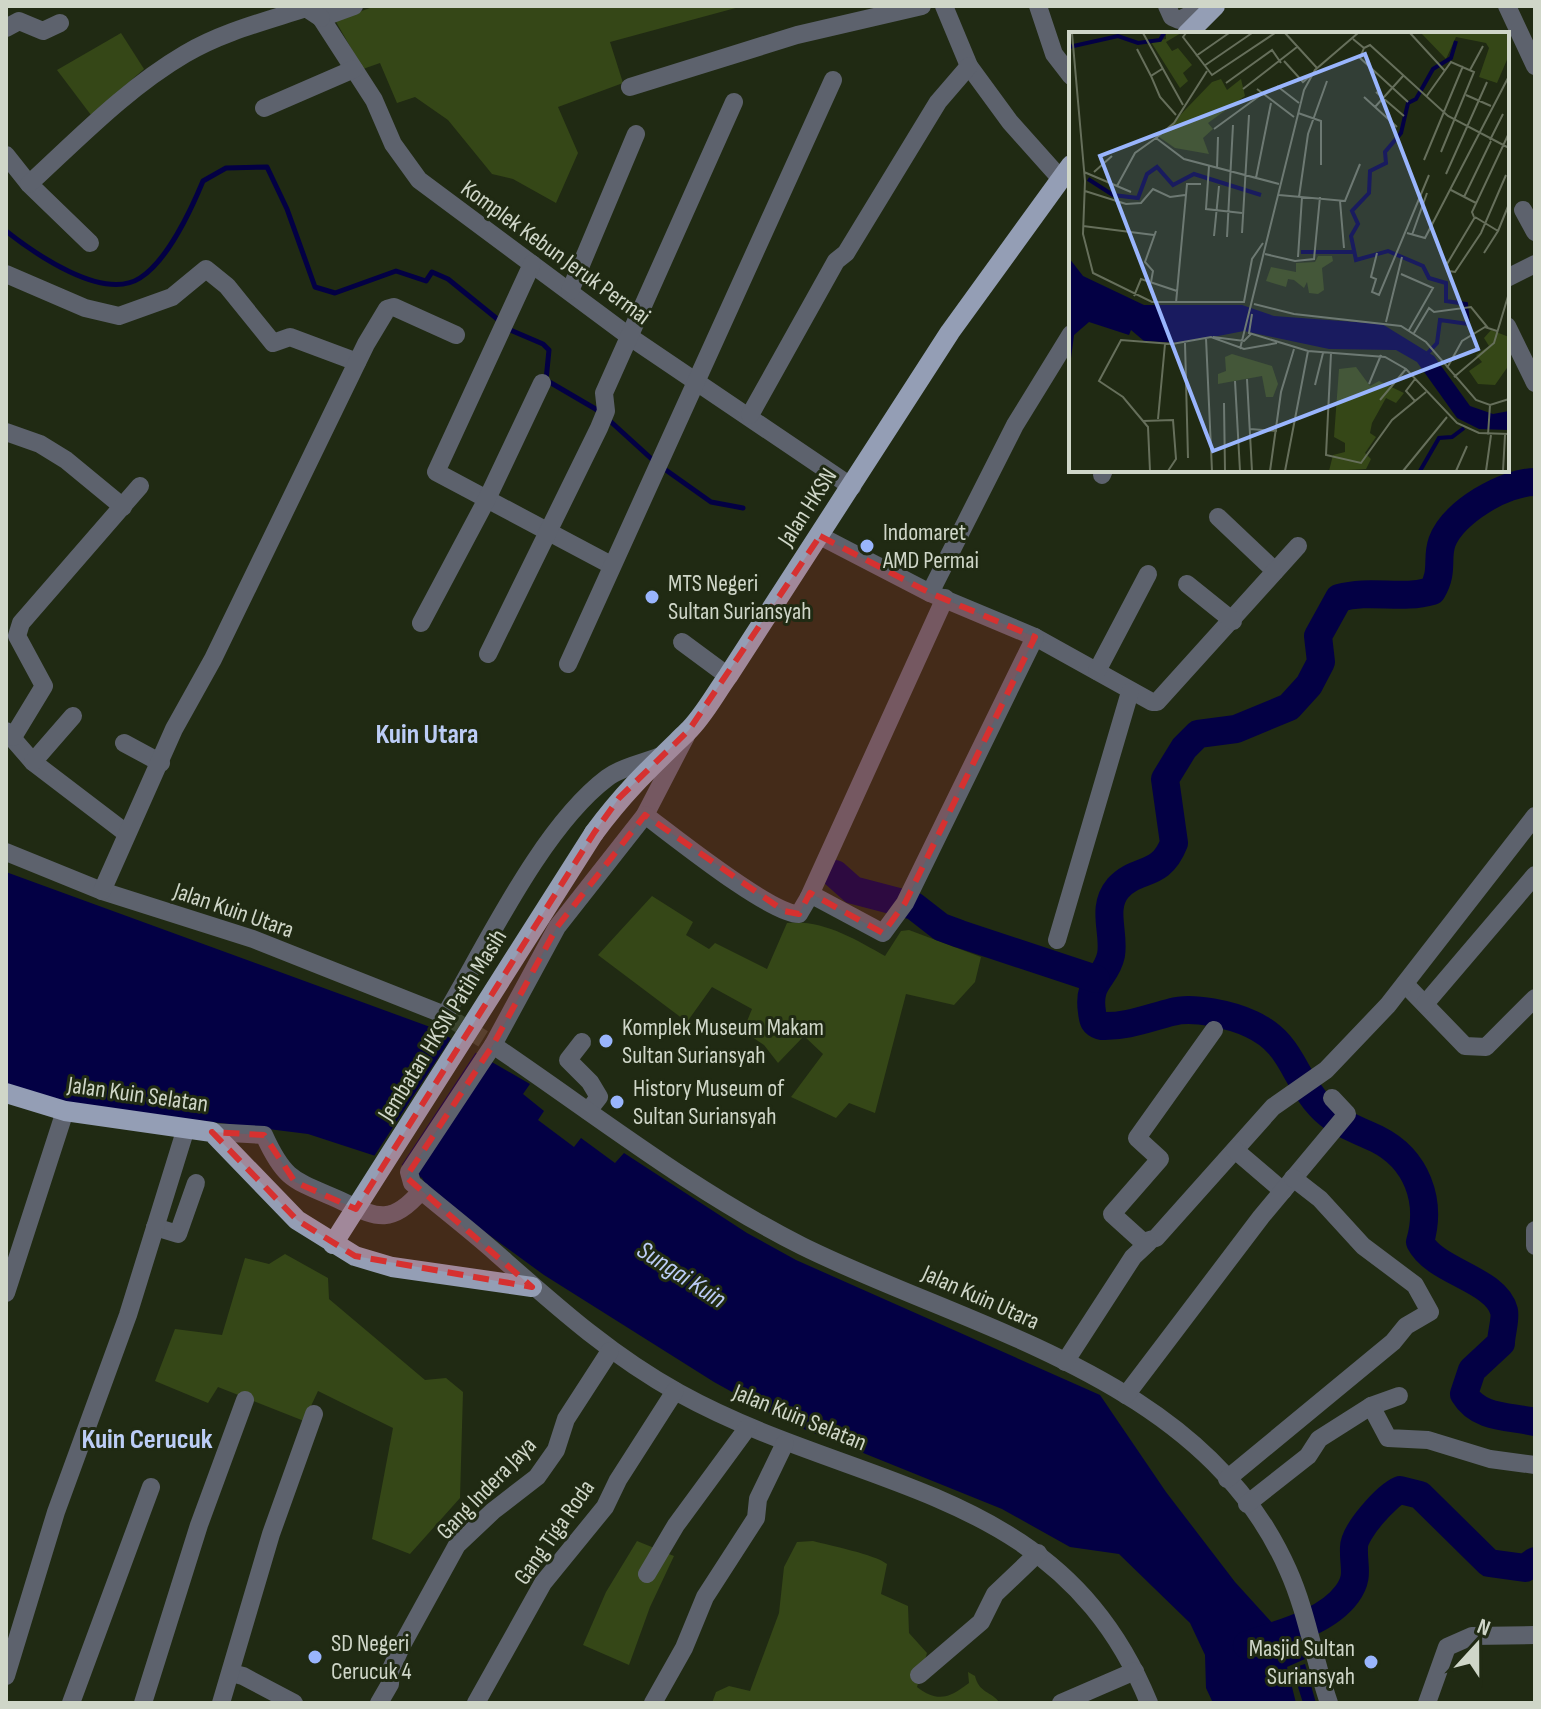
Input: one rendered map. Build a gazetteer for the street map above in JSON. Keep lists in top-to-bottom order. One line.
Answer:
{"streets":{"main road":["Jalan HKSN","Jembatan HKSN Patih Masih","Jalan Kuin Selatan"],"street":["Komplek Kebun Jeruk Permai","Jalan Kuin Utara","Gang Indera Jaya","Gang Tiga Roda"]},"crossings":[["Komplek Kebun Jeruk Permai","Jalan HKSN"],["Jalan HKSN","Jalan Kuin Utara"],["Jalan HKSN","Jembatan HKSN Patih Masih"],["Jalan HKSN","Jalan Kuin Selatan"],["Jalan Kuin Utara","Jembatan HKSN Patih Masih"],["Jalan Kuin Selatan","Gang Indera Jaya"],["Jalan Kuin Selatan","Gang Tiga Roda"]],"districts":["Kuin Utara","Kuin Cerucuk"],"water":["Sungai Kuin"],"places":["Indomaret AMD Permai","MTS Negeri Sultan Suriansyah","Komplek Museum Makam Sultan Suriansyah","History Museum of Sultan Suriansyah","SD Negeri Cerucuk 4","Masjid Sultan Suriansyah"],"north":"top"}
